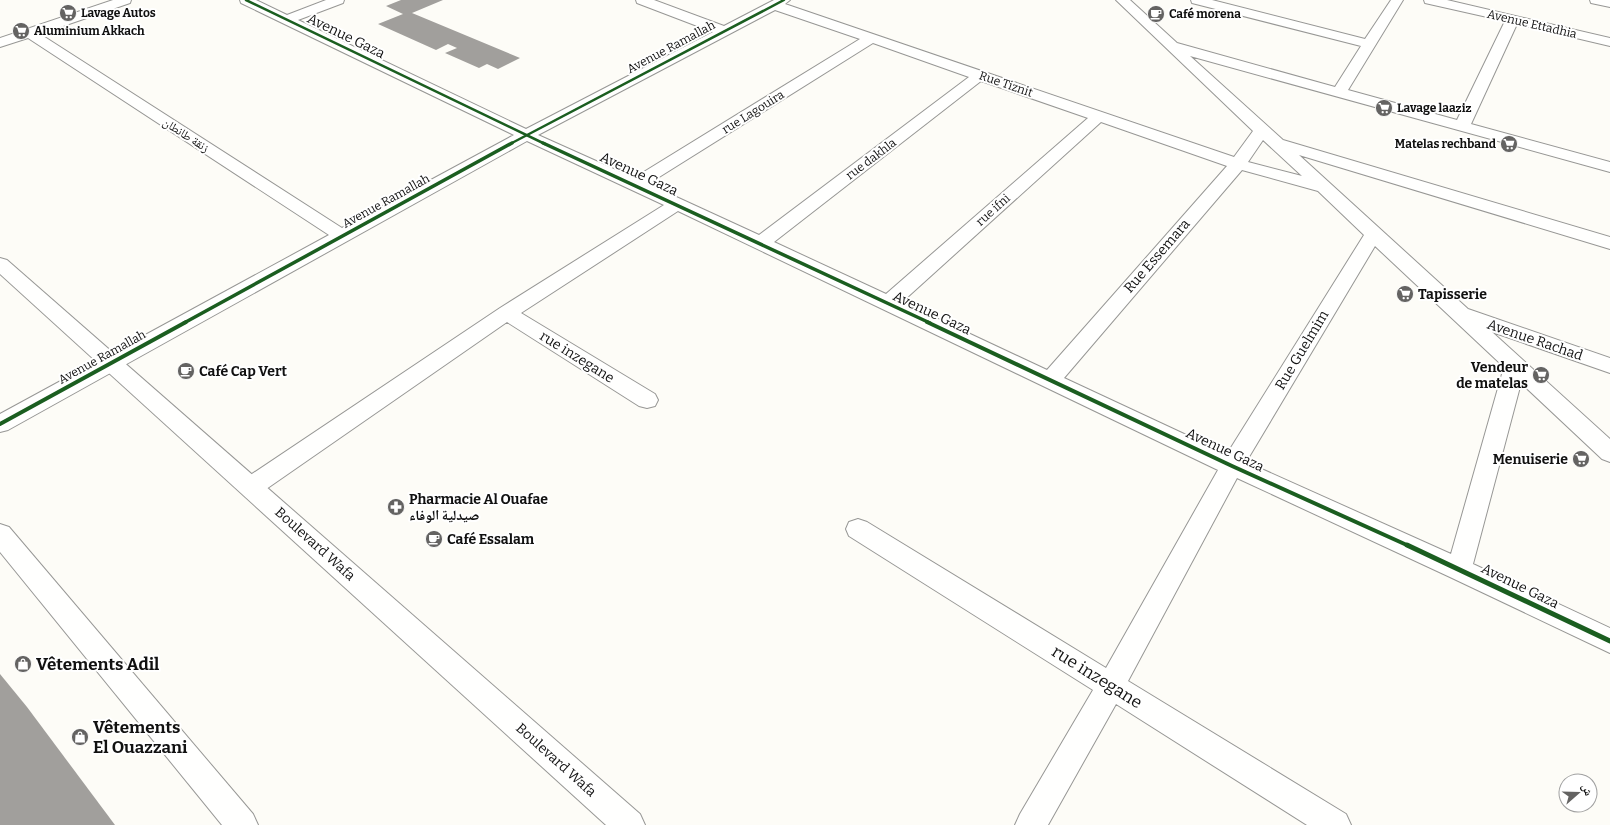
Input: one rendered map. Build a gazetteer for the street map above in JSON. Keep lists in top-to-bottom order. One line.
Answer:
{"streets":{"street":["Avenue Ettadhia","Avenue Gaza","Avenue Ramallah","Rue Tiznit","rue Lagouira","زنقة طانطان","rue dakhla","rue ifni","Rue Essemara","Avenue Rachad","Rue Guelmim","rue inzegane","Boulevard Wafa"]},"crossings":[["Avenue Gaza","Avenue Ramallah"],["Avenue Gaza","rue Lagouira"],["Avenue Gaza","rue dakhla"],["Avenue Gaza","rue ifni"],["Avenue Gaza","Rue Essemara"],["Avenue Gaza","Rue Guelmim"],["Avenue Ramallah","Rue Tiznit"],["Avenue Ramallah","زنقة طانطان"],["Avenue Ramallah","Boulevard Wafa"],["Rue Tiznit","rue Lagouira"],["Rue Tiznit","rue dakhla"],["Rue Tiznit","rue ifni"],["Rue Tiznit","Rue Essemara"],["Rue Guelmim","rue inzegane"]],"places":{"supermarket":["Lavage Autos","Aluminium Akkach","Lavage laaziz","Matelas rechband","Tapisserie","Vendeur de matelas","Menuiserie"],"cafe":["Café morena","Café Cap Vert","Café Essalam"],"pharmacy":["Pharmacie Al Ouafae صيدلية الوفاء"],"shop":["Vêtements Adil","Vêtements El Ouazzani"]},"north":"right"}
